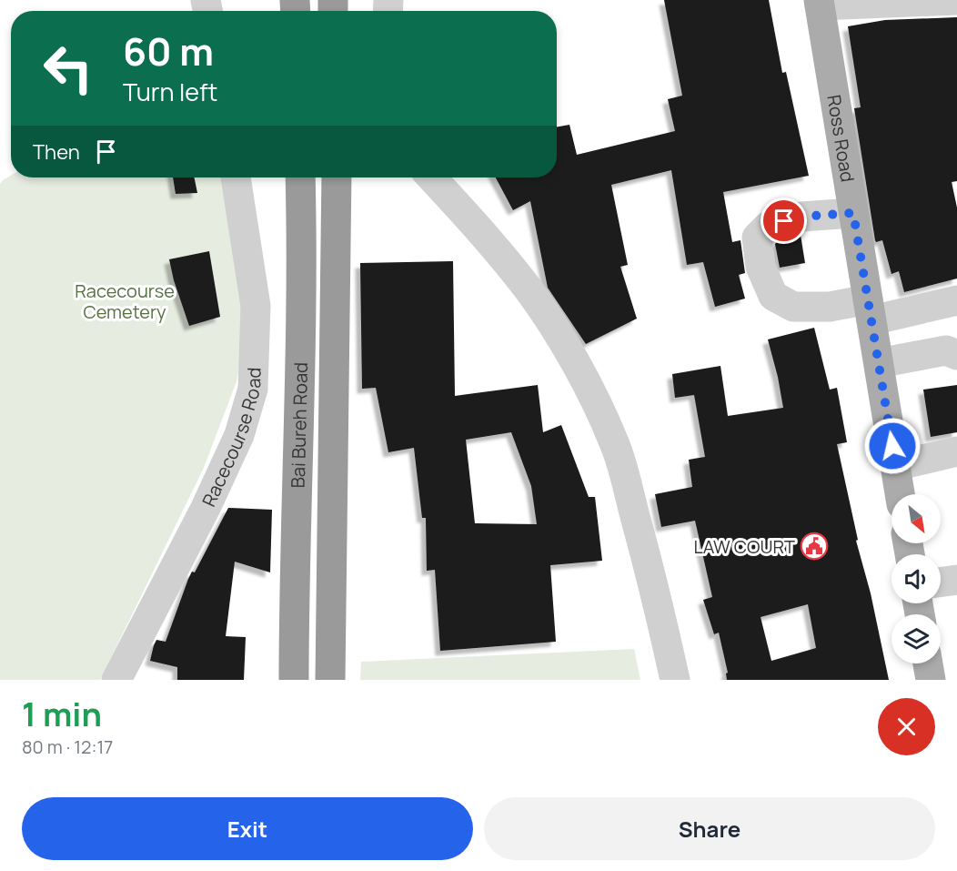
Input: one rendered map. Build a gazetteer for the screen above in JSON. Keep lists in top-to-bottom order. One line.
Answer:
{"streets":{"highway":["Bai Bureh Road"],"main road":["Ross Road"],"street":["Racecourse Road"]},"parks":["Racecourse Cemetery"],"places":{"public building":["LAW COURT"]},"north":"bottom right","page":{"turn":["60 m","Turn left"],"then":"Then","heading":["1 min","80 m · 12:17"],"buttons":["Exit","Share"]}}
